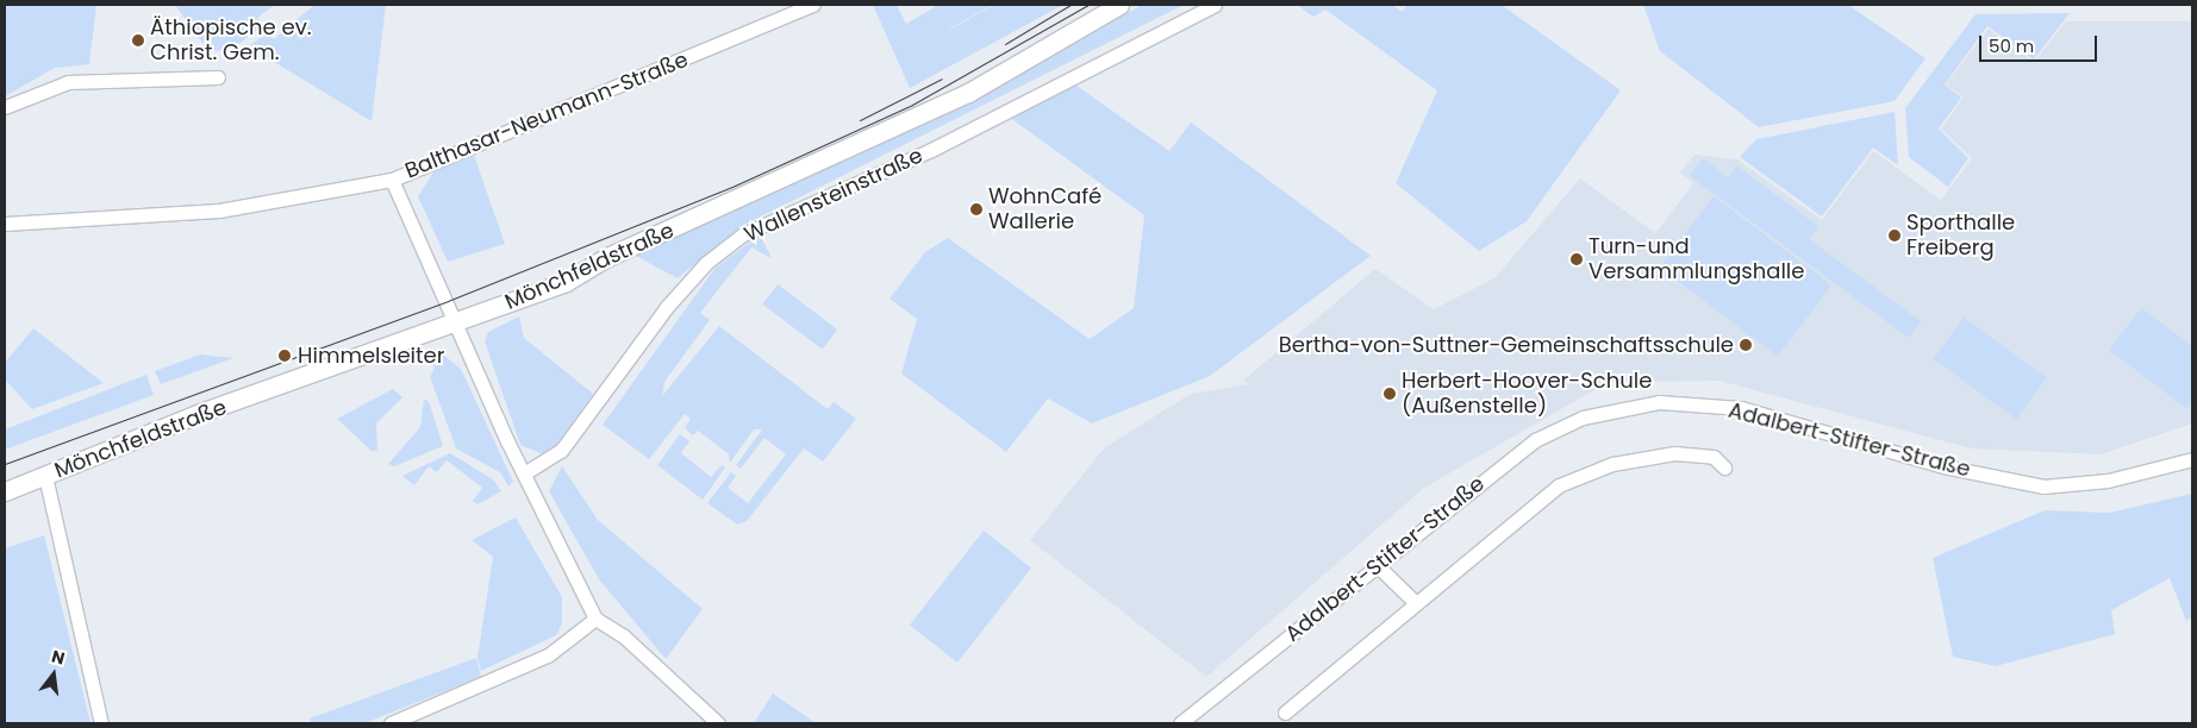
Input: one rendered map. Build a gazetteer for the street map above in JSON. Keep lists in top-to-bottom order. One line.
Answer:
{"streets":{"main road":["Mönchfeldstraße"],"street":["Balthasar-Neumann-Straße","Wallensteinstraße","Adalbert-Stifter-Straße"]},"crossings":[["Balthasar-Neumann-Straße","Mönchfeldstraße"]],"places":["Äthiopische ev. Christ. Gem.","WohnCafé Wallerie","Sporthalle Freiberg","Turn-und Versammlungshalle","Bertha-von-Suttner-Gemeinschaftsschule","Himmelsleiter","Herbert-Hoover-Schule (Außenstelle)"],"scale_bar":"50 m","north":"top"}
